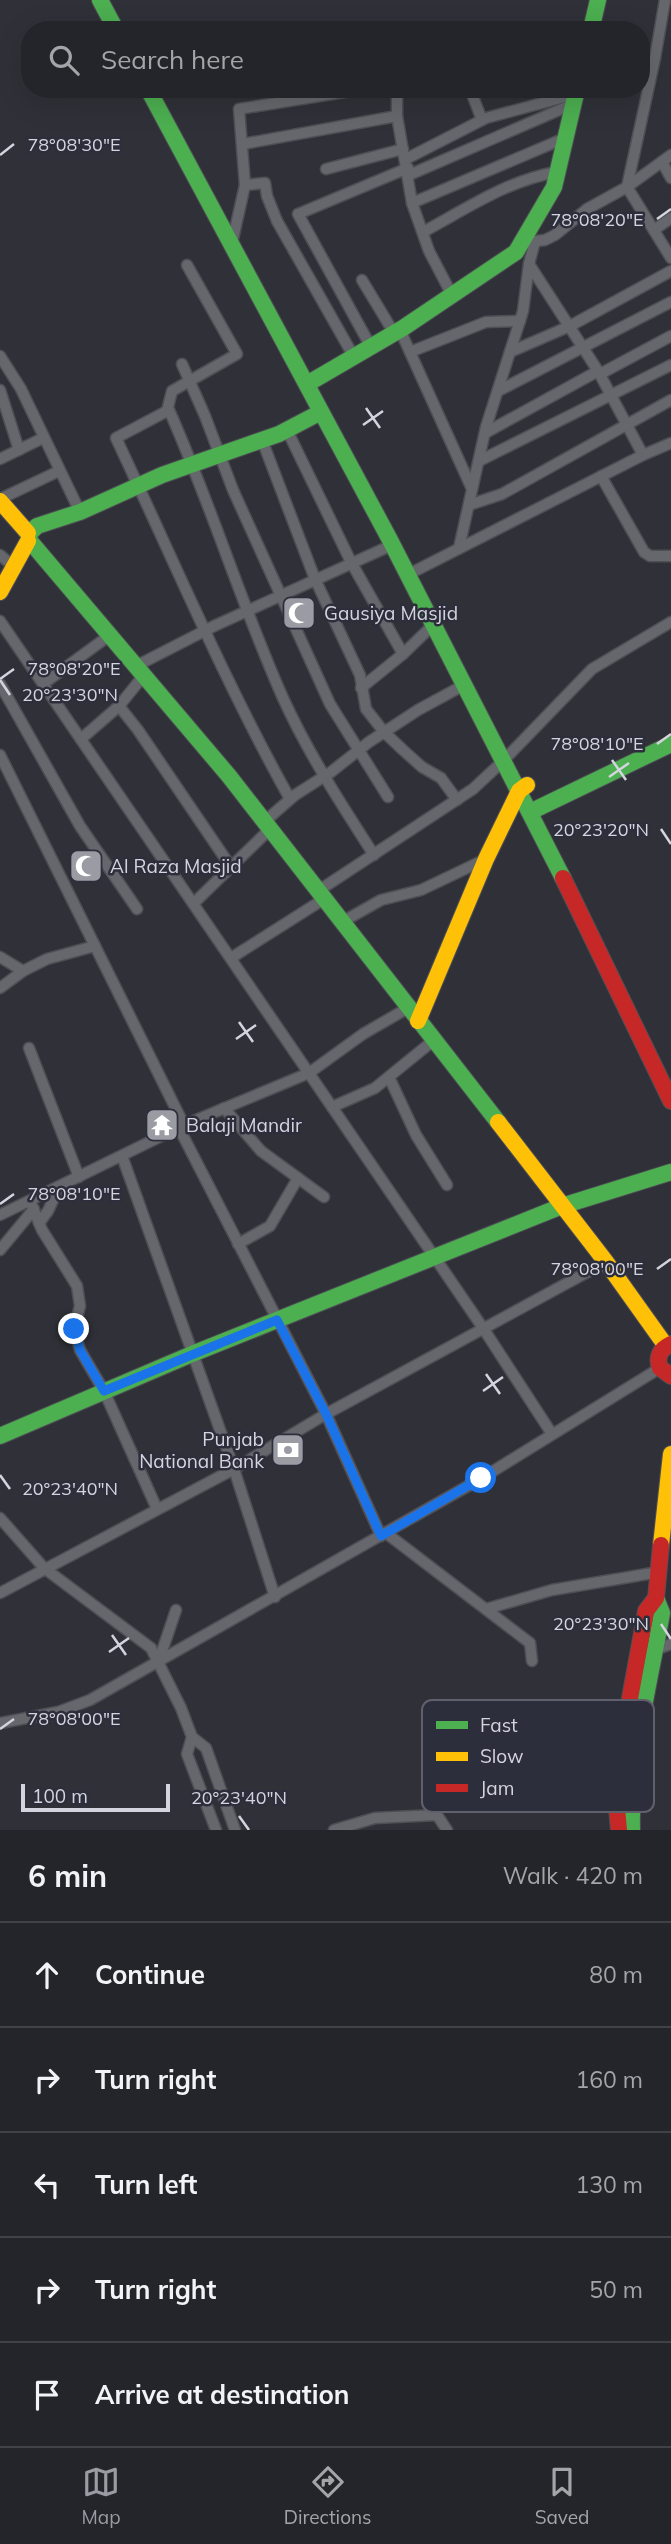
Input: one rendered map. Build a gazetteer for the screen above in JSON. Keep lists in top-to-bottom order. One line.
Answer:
{"places":{"mosque":["Gausiya Masjid","Al Raza Masjid"],"temple":["Balaji Mandir"],"bank":["Punjab National Bank"]},"legend":["Fast","Slow","Jam"],"scale_bar":"100 m","page":{"search":"Search here","scale":"100 m","heading":["6 min","Walk · 420 m"],"list":[["Continue","80 m"],["Turn right","160 m"],["Turn left","130 m"],["Turn right","50 m"],"Arrive at destination"],"nav":["Map","Directions","Saved"]},"coordinates":["78°08'30\"E","78°08'20\"E","20°23'30\"N","78°08'10\"E","20°23'20\"N","78°08'00\"E","20°23'40\"N"]}
